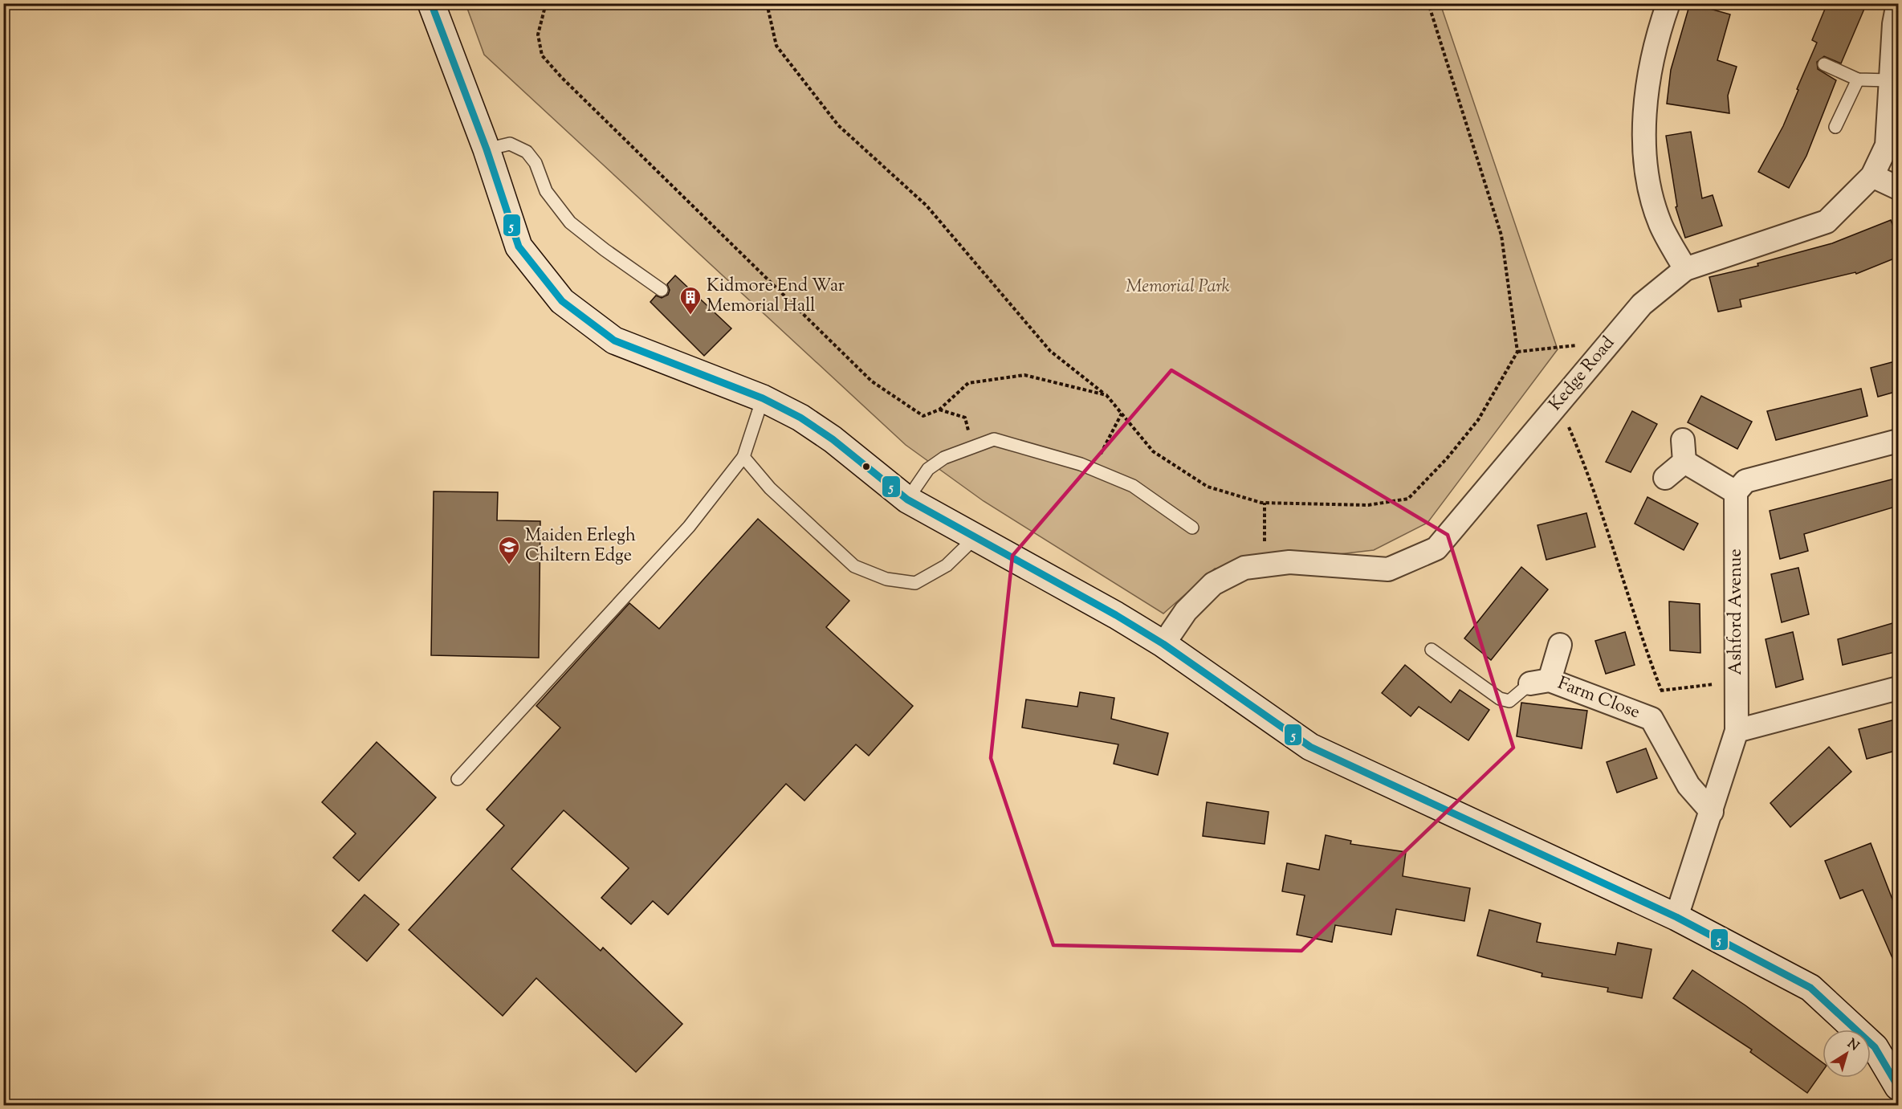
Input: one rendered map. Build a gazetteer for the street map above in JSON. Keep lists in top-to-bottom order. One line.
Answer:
{"streets":{"street":["Kedge Road","Ashford Avenue","Farm Close"]},"crossings":[["Ashford Avenue","Farm Close"]],"parks":["Memorial Park"],"places":{"building":["Kidmore End War Memorial Hall"],"school or university":["Maiden Erlegh Chiltern Edge"]},"lines":["transit line 5"],"north":"top right"}
